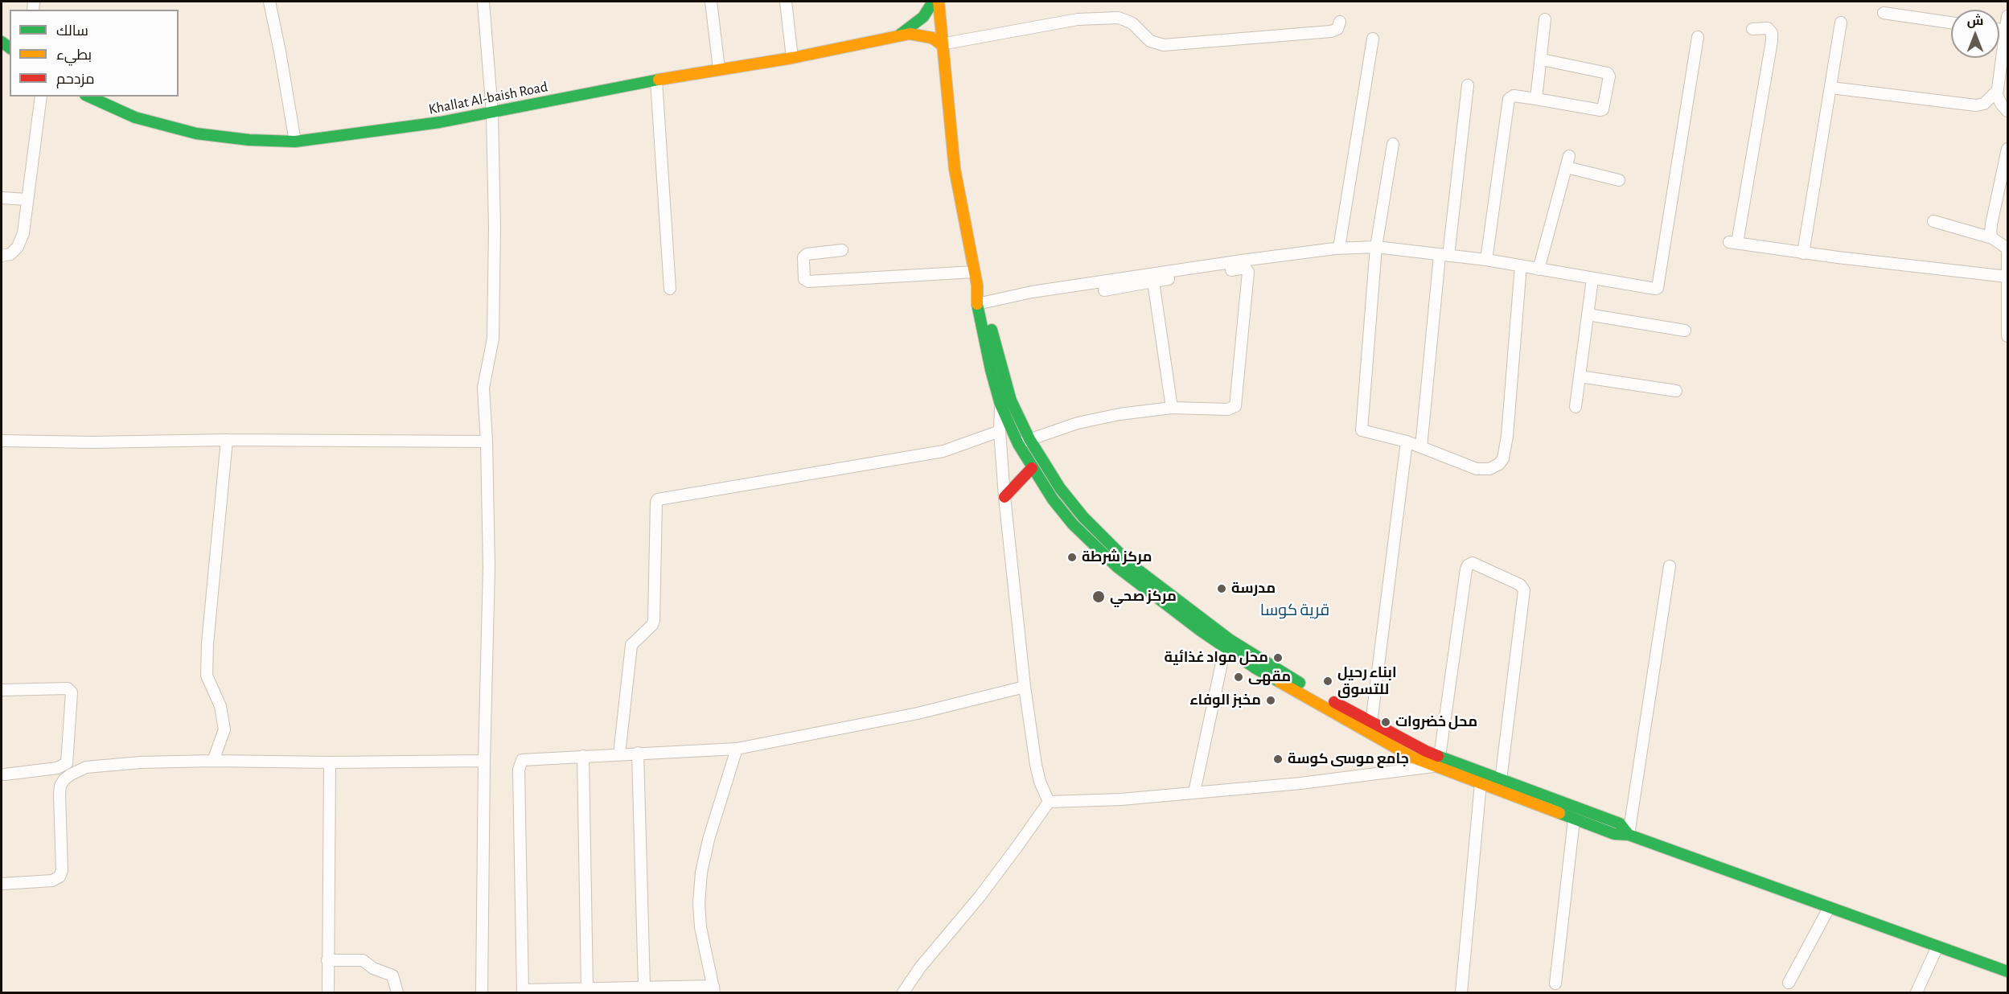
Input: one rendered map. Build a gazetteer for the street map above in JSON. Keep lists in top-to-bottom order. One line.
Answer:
{"streets":{"street":["Khallat Al-baish Road"]},"districts":["قرية كوسا"],"places":["مركز شرطة","مدرسة","مركز صحي","محل مواد غذائية","مقهى","ابناء رحيل للتسوق","مخبز الوفاء","محل خضروات","جامع موسى كوسة"],"legend":["سالك","بطيء","مزدحم"],"north":"top"}
